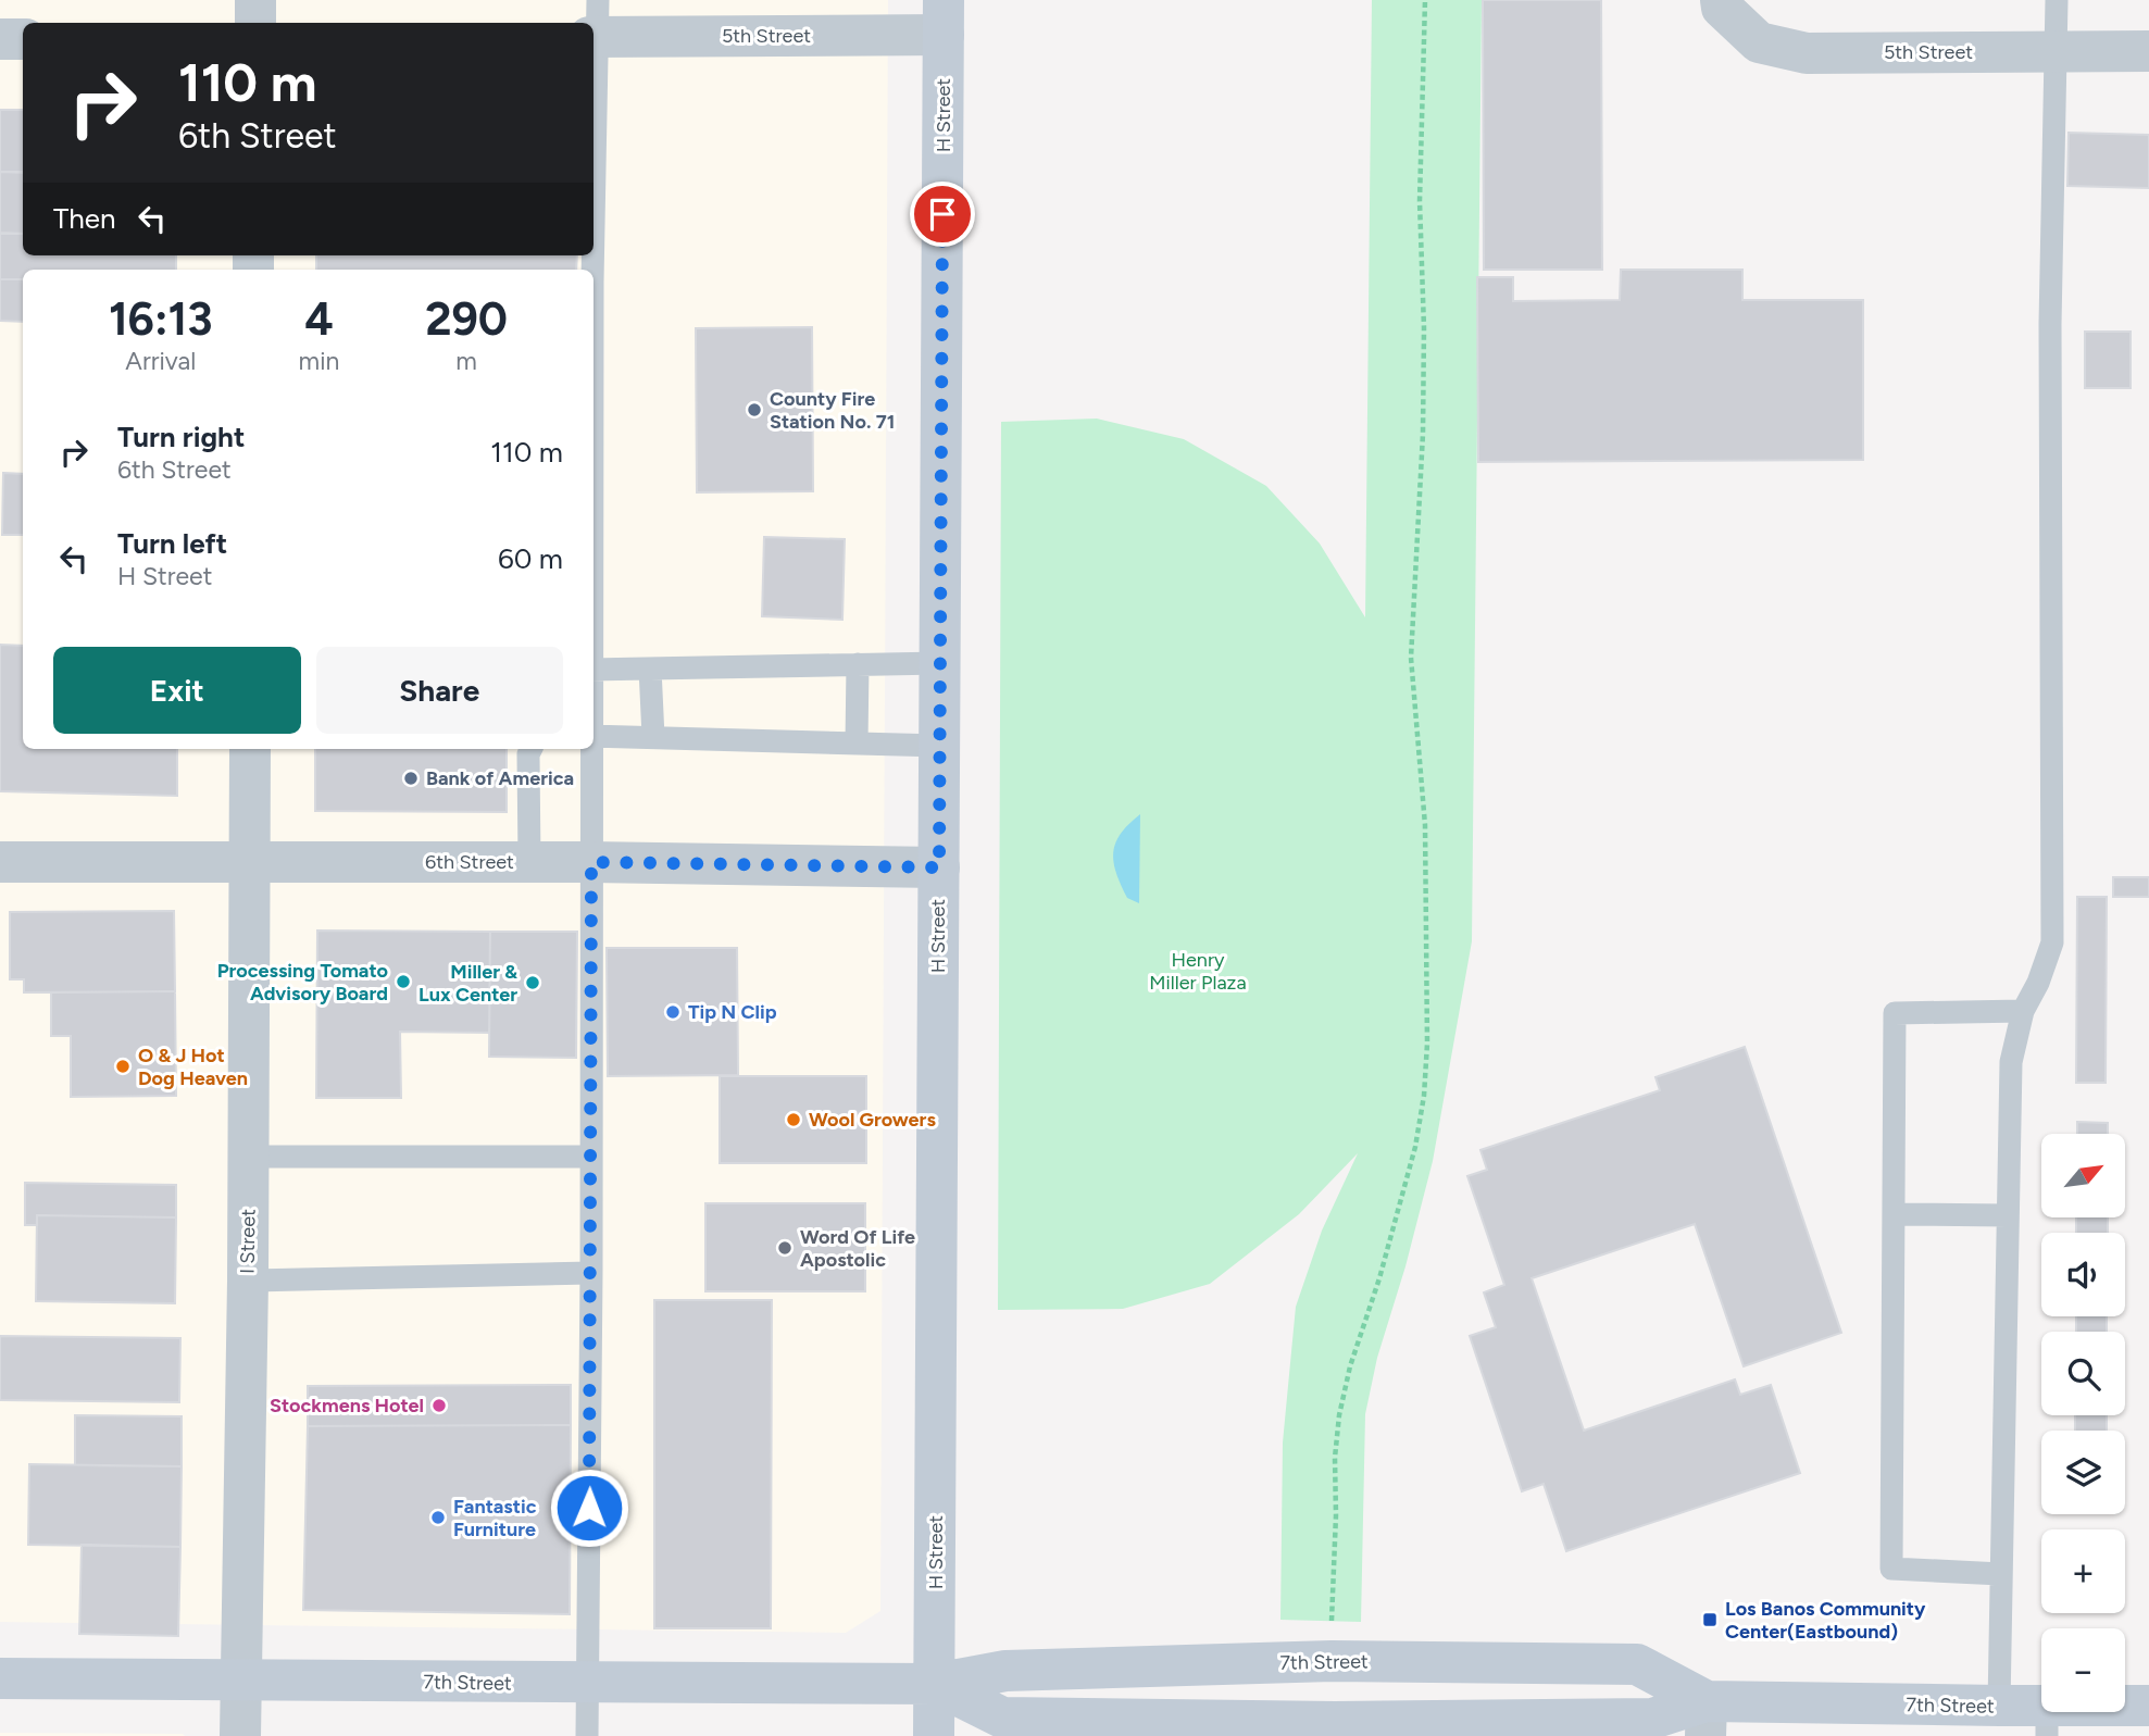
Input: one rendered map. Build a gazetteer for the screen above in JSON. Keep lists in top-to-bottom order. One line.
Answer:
{"streets":{"street":["5th Street","H Street","6th Street","I Street","7th Street"]},"crossings":[["5th Street","H Street"],["H Street","6th Street"],["H Street","7th Street"],["6th Street","I Street"],["I Street","7th Street"]],"parks":["Henry Miller Plaza"],"places":{"other":["County Fire Station No. 71","Bank of America","Processing Tomato Advisory Board","Miller & Lux Center","Tip N Clip","O & J Hot Dog Heaven","Wool Growers","Word Of Life Apostolic","Stockmens Hotel","Fantastic Furniture"],"transit":["Los Banos Community Center(Eastbound)"]},"north":"top right","page":{"turn":["110 m","6th Street"],"then":"Then","eta":["16:13","Arrival","4","min","290","m"],"list":[{"name":"Turn right","note":"6th Street","value":"110 m"},{"name":"Turn left","note":"H Street","value":"60 m"}],"buttons":["Exit","Share"],"map_buttons":["+","−"]}}
